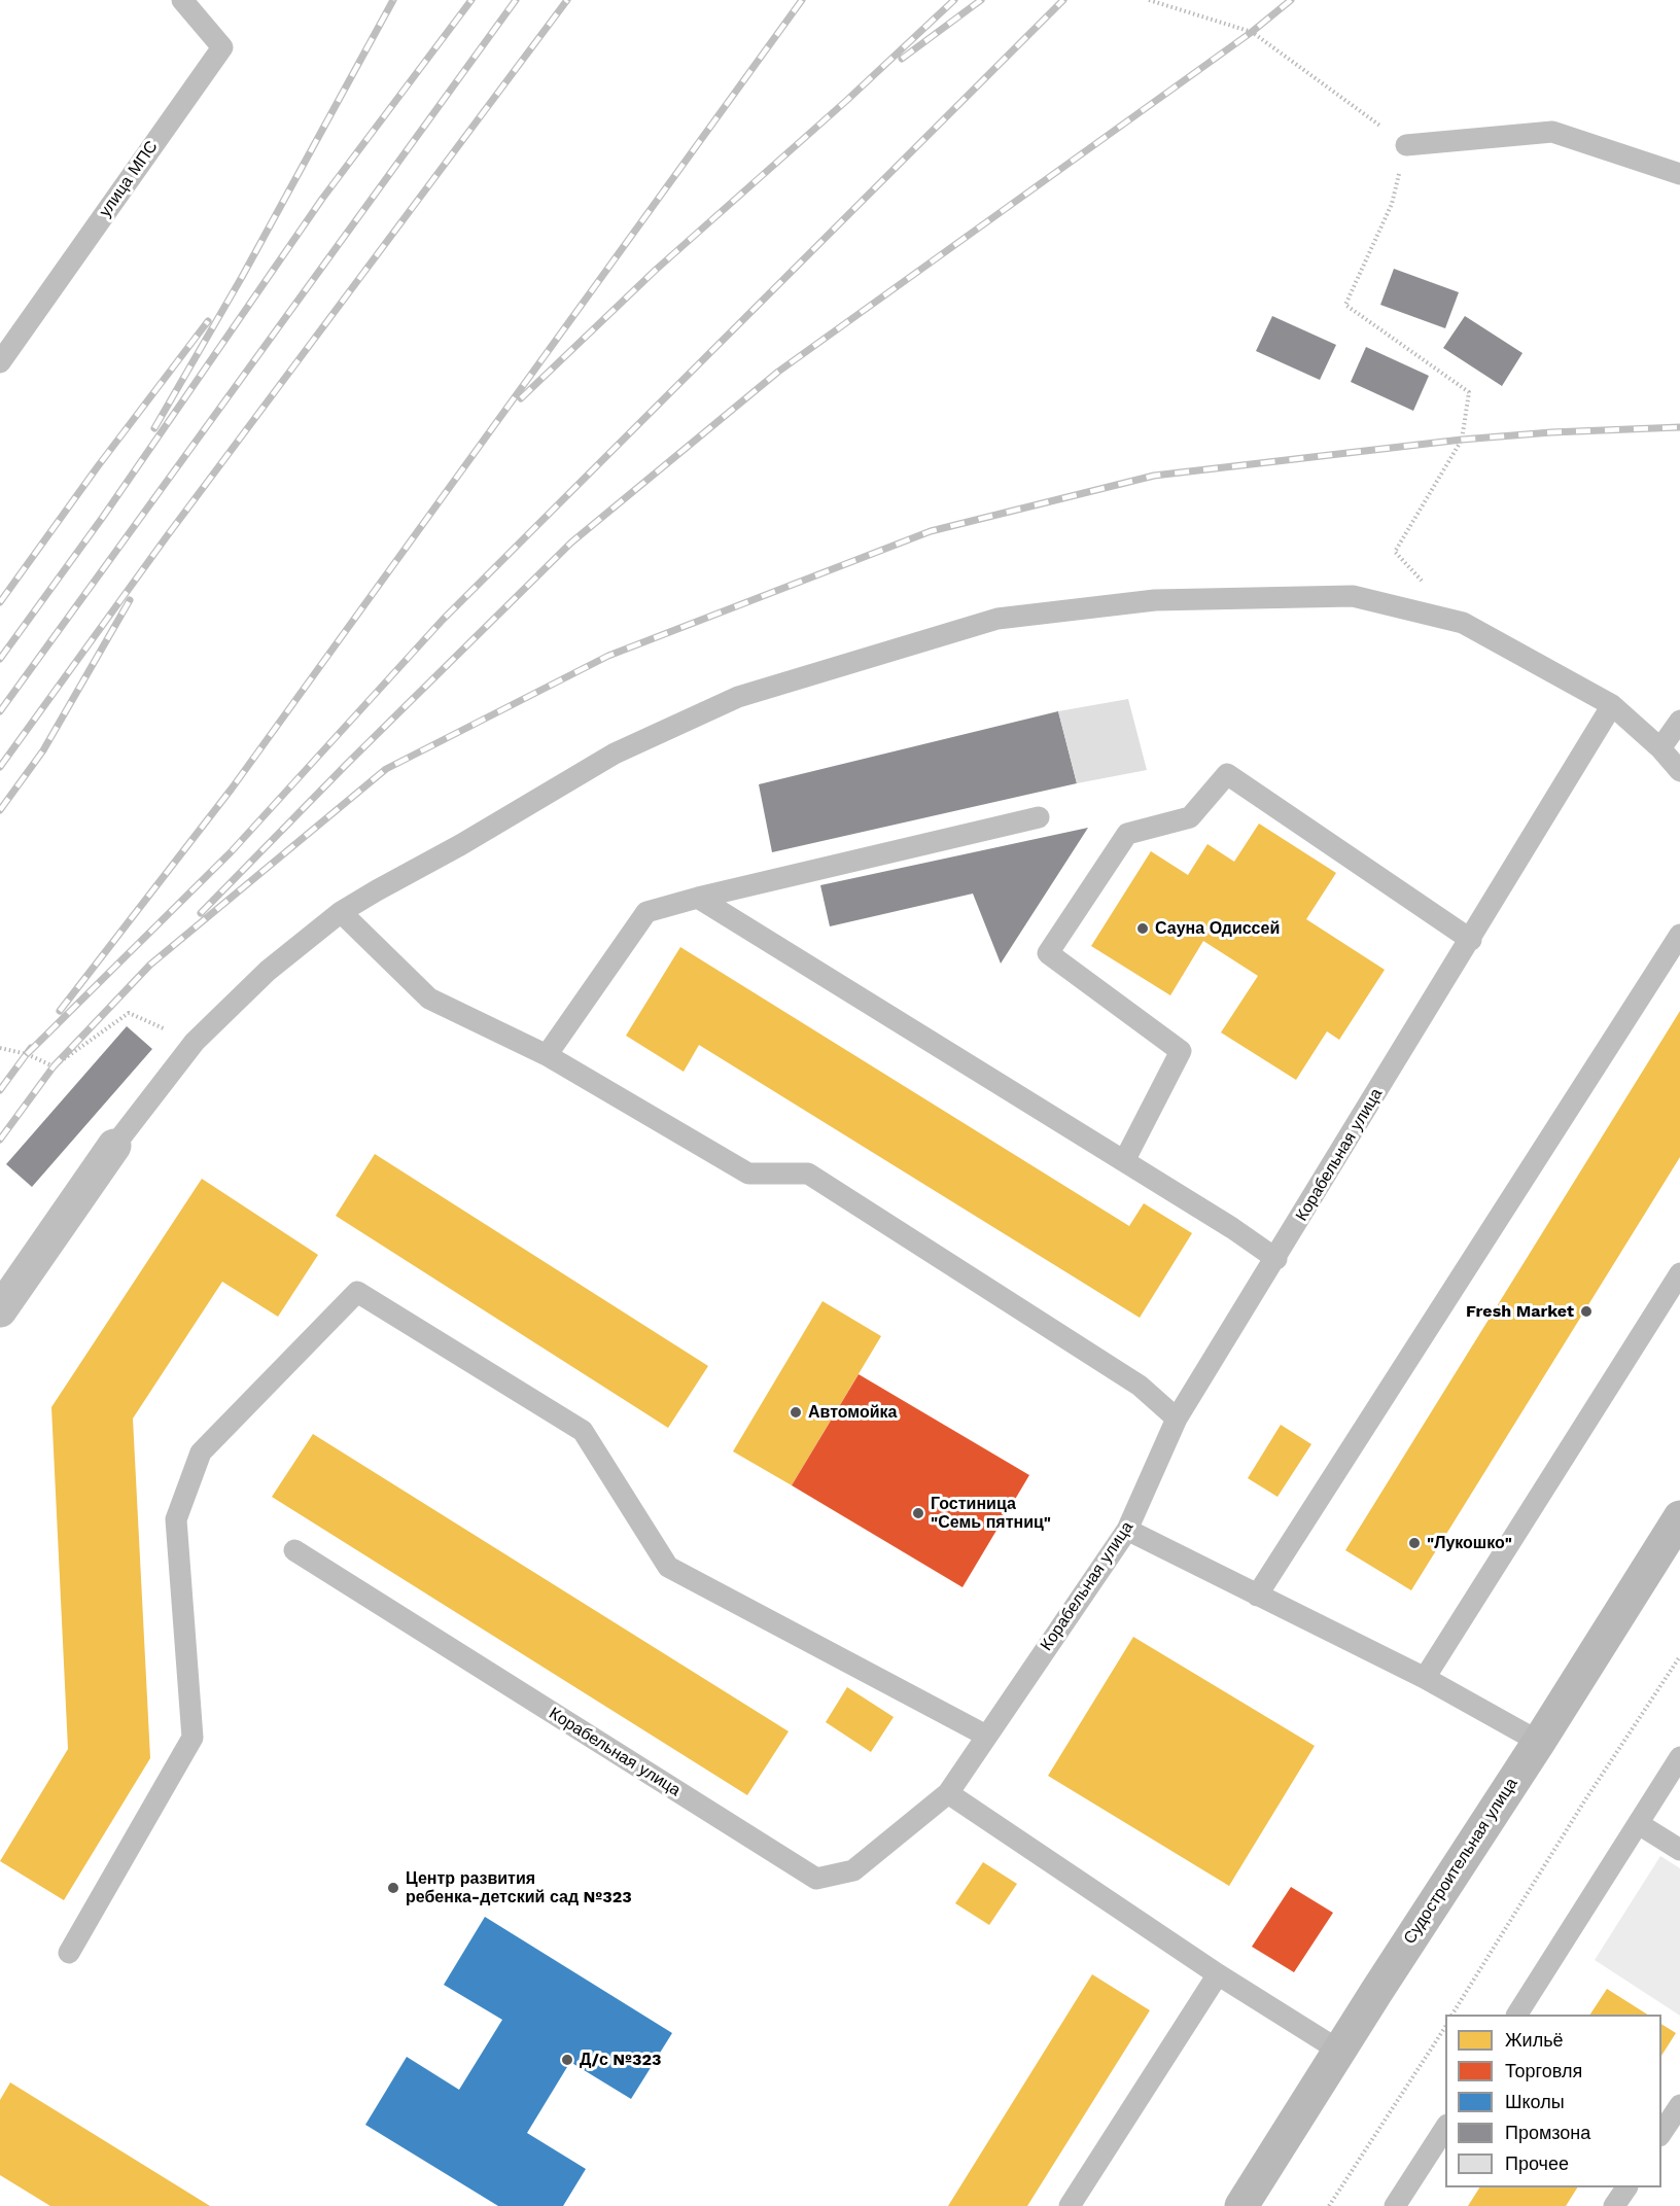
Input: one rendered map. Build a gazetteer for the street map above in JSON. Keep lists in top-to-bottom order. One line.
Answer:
{"streets":{"main road":["Судостроительная улица"],"lane":["улица МПС","Корабельная улица"]},"places":["Сауна Одиссей","Fresh Market","Автомойка","Гостиница \"Семь пятниц\"","\"Лукошко\"","Центр развития ребенка-детский сад №323","Д/с №323"],"legend":["Жильё","Торговля","Школы","Промзона","Прочее"]}
